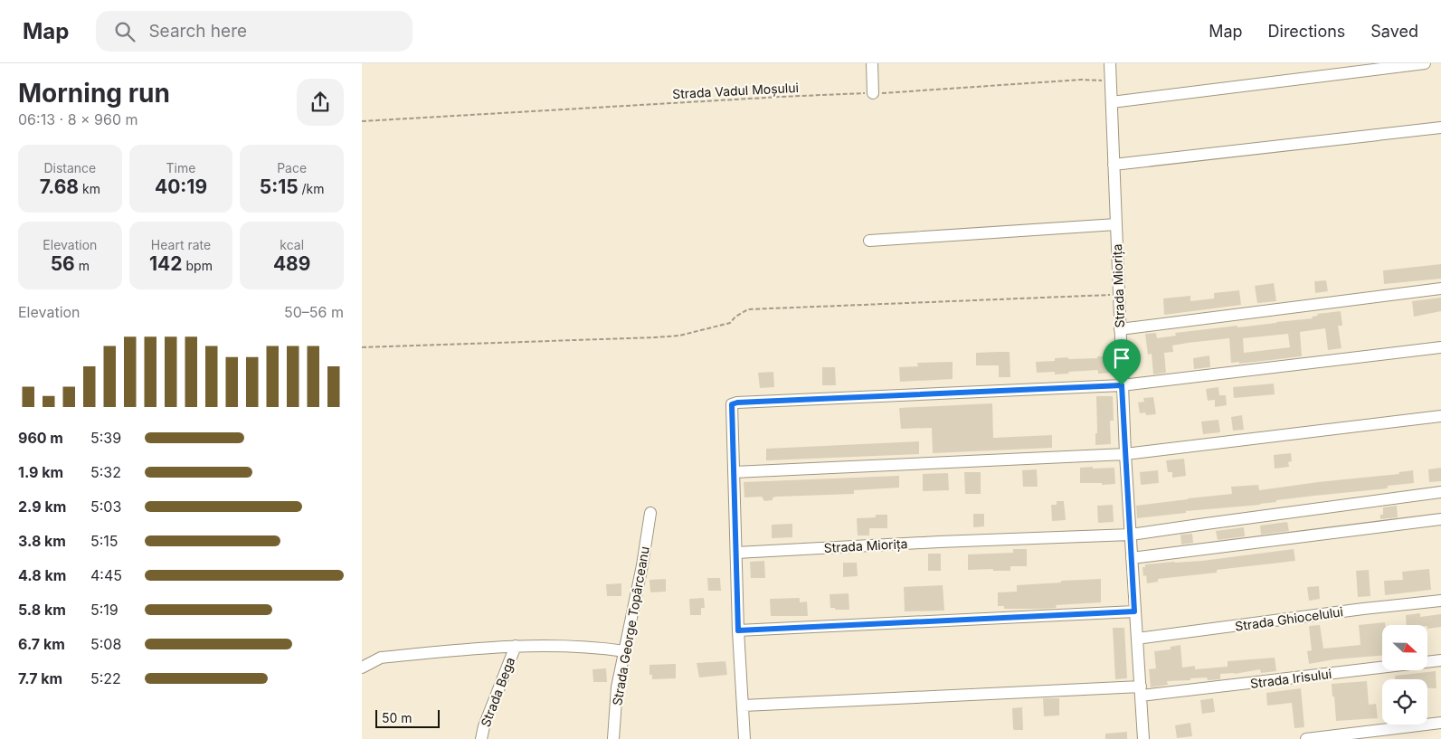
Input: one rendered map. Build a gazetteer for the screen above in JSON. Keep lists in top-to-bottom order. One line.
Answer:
{"streets":{"street":["Strada Miorița","Strada Ghiocelului","Strada George Topârceanu","Strada Irisului","Strada Bega"],"path":["Strada Vadul Moșului"]},"crossings":[["Strada Vadul Moșului","Strada Miorița"],["Strada Miorița","Strada Ghiocelului"],["Strada Miorița","Strada Irisului"]],"scale_bar":"50 m","north":"right","page":{"header":"Map","search":"Search here","nav":["Map","Directions","Saved"],"heading":["Morning run","06:13 · 8 × 960 m"],"stats":[["Distance","7.68 km"],["Time","40:19"],["Pace","5:15 /km"],["Elevation","56 m"],["Heart rate","142 bpm"],["kcal","489"]],"chart":["Elevation","50–56 m"],"list":[{"name":"960 m","note":"5:39"},{"name":"1.9 km","note":"5:32"},{"name":"2.9 km","note":"5:03"},{"name":"3.8 km","note":"5:15"},{"name":"4.8 km","note":"4:45"},{"name":"5.8 km","note":"5:19"},{"name":"6.7 km","note":"5:08"},{"name":"7.7 km","note":"5:22"}],"scale":"50 m"}}
